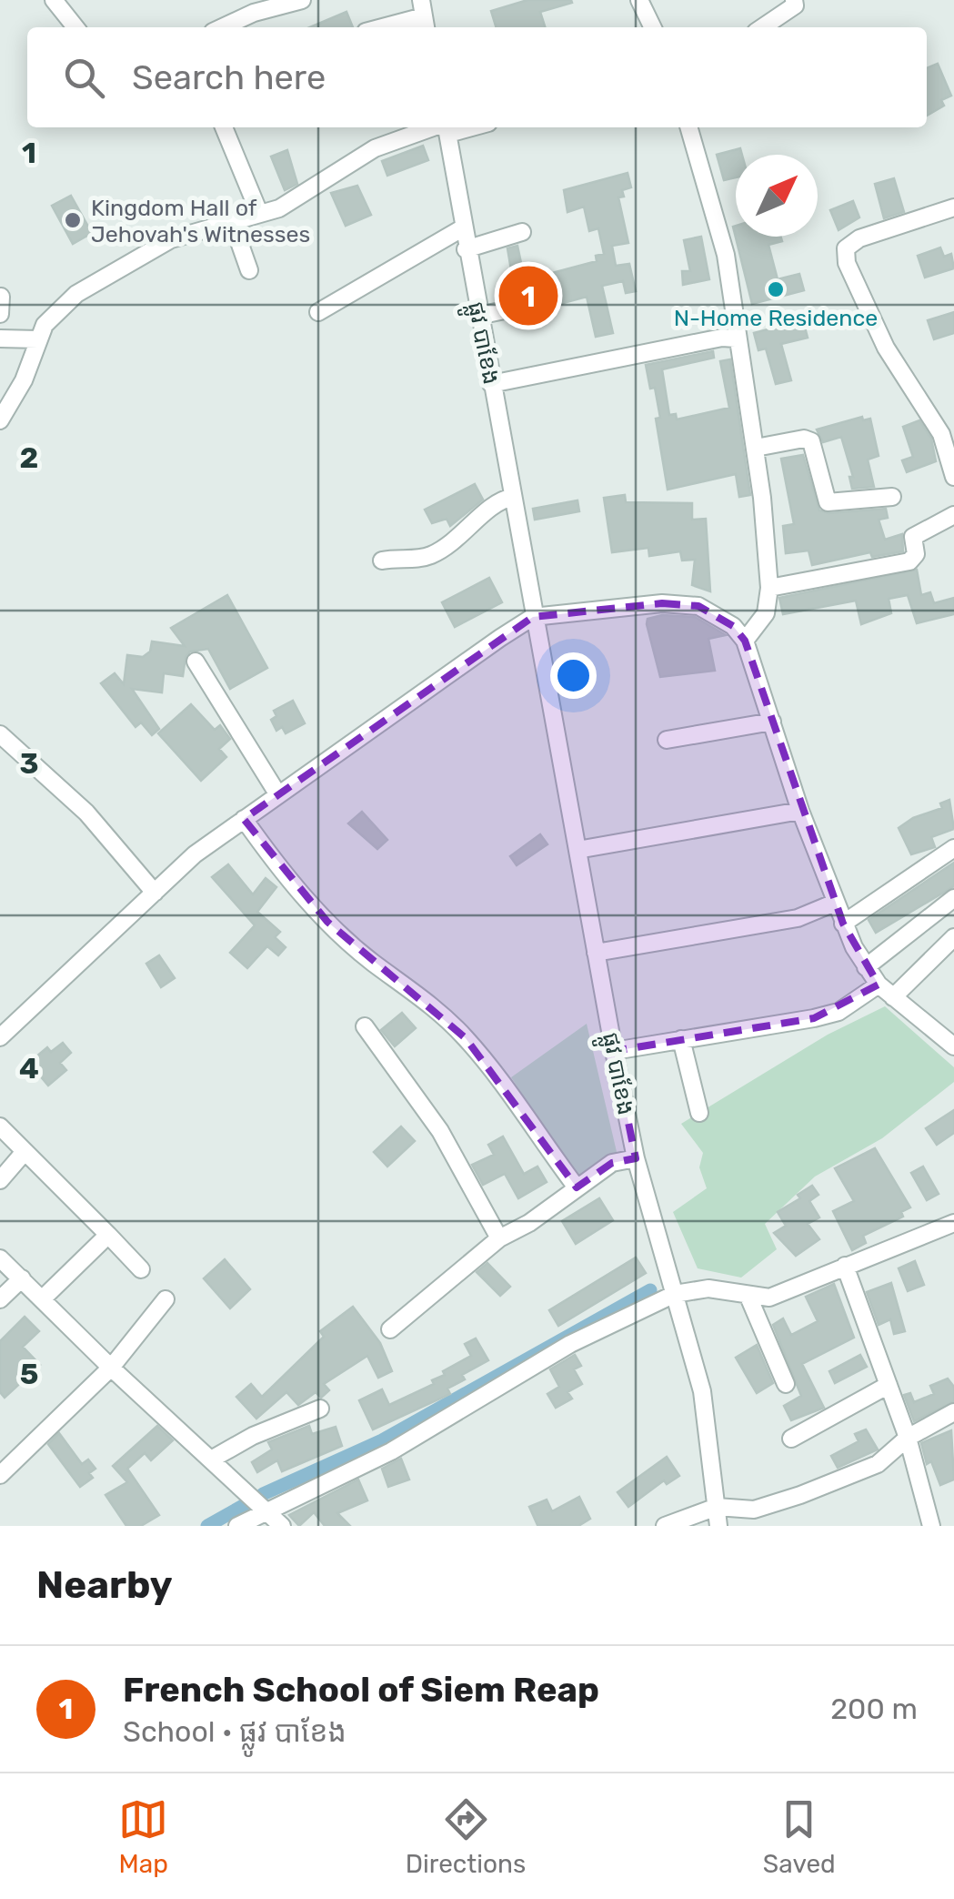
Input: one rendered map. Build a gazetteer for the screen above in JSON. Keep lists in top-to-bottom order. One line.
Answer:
{"streets":{"street":["ផ្លូវ បាខែង"]},"places":["Kingdom Hall of Jehovah's Witnesses","N-Home Residence"],"north":"top right","page":{"search":"Search here","pins":"1","heading":"Nearby","list":[{"mark":"1","name":"French School of Siem Reap","note":"School · ផ្លូវ បាខែង","value":"200 m"}],"nav":["Map","Directions","Saved"]},"grid":{"rows":["1","2","3","4","5"]}}
